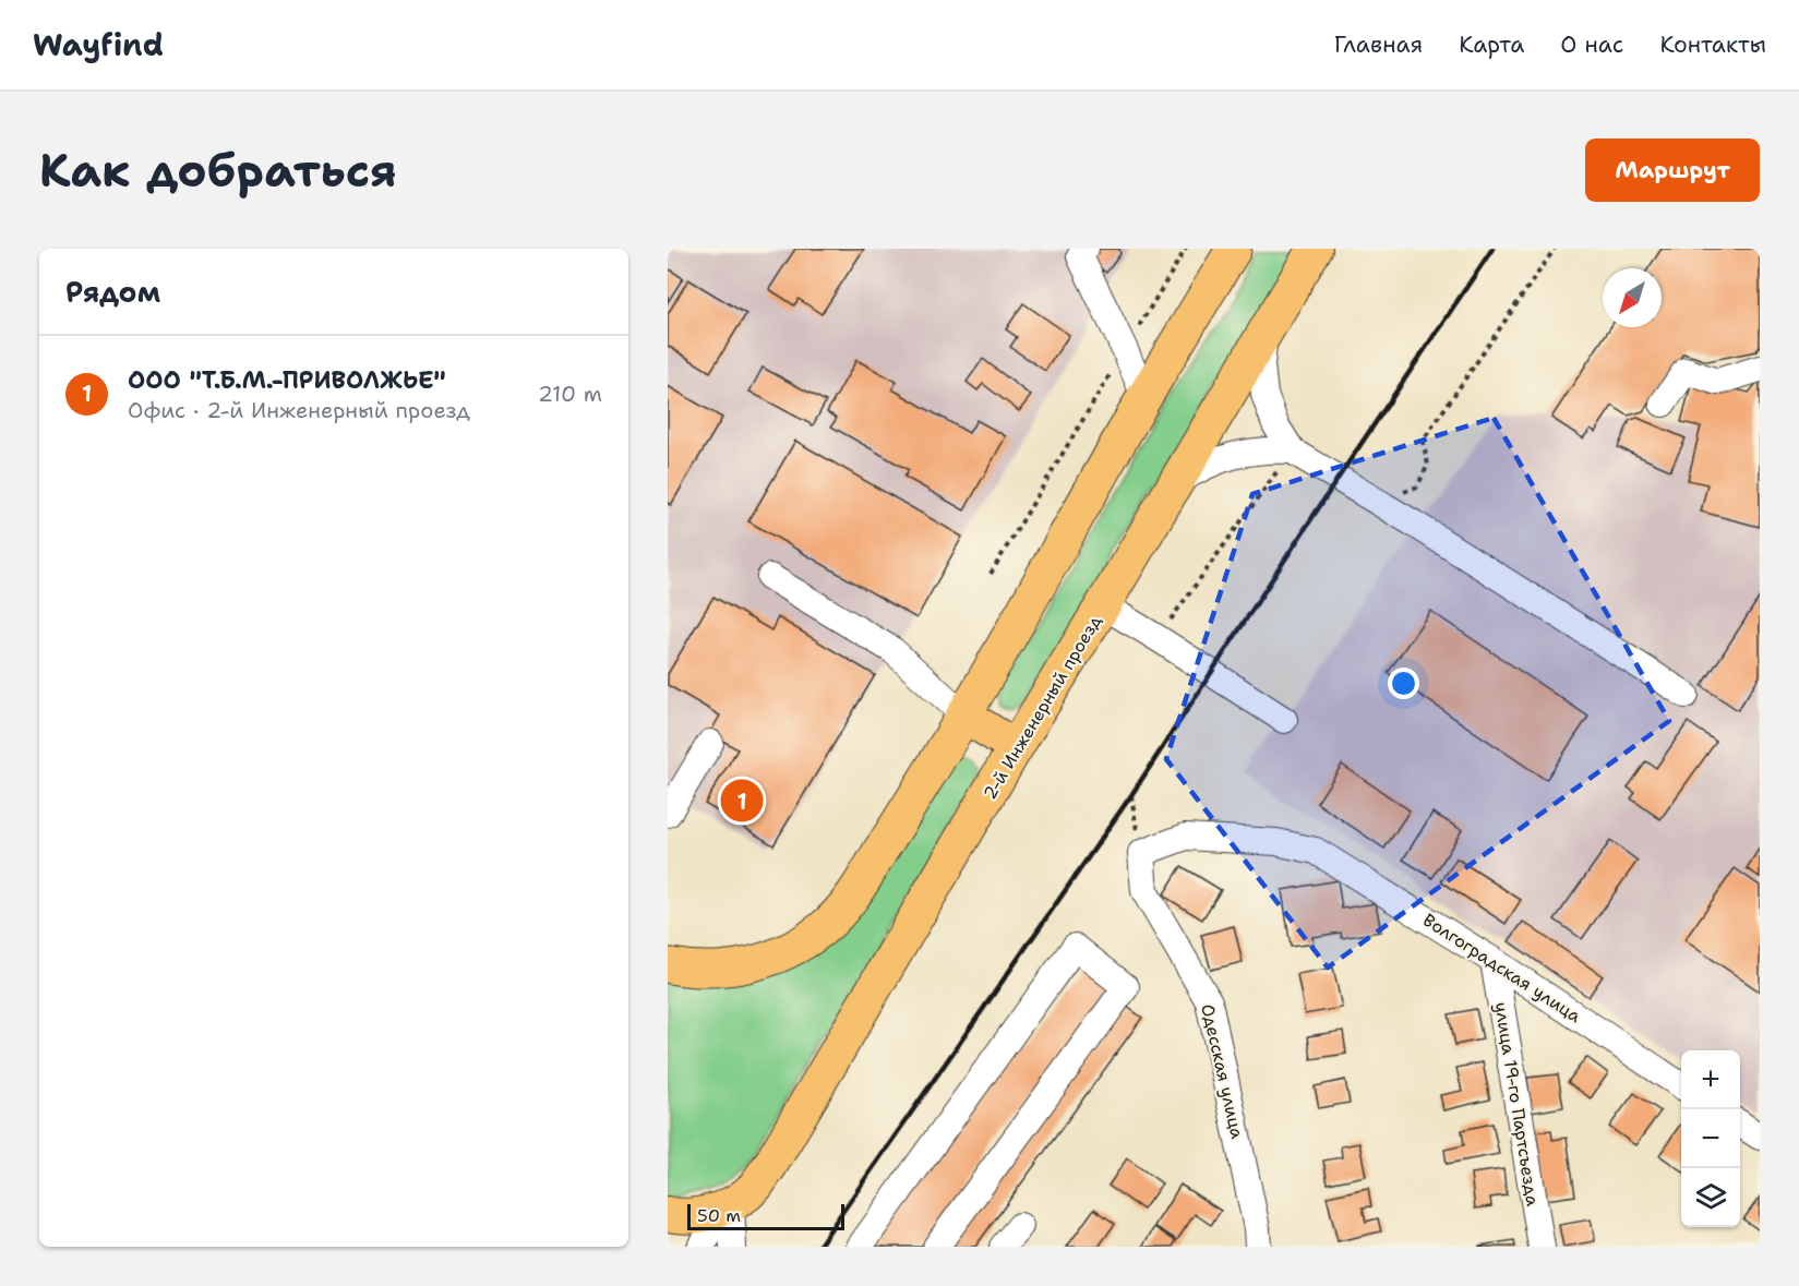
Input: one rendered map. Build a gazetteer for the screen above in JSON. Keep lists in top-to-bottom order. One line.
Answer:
{"streets":{"main road":["2-й Инженерный проезд"],"street":["Волгоградская улица","Одесская улица","улица 19-го Партсъезда"]},"crossings":[["Волгоградская улица","Одесская улица"],["Волгоградская улица","улица 19-го Партсъезда"]],"scale_bar":"50 m","north":"bottom left","page":{"header":"Wayfind","nav":["Главная","Карта","О нас","Контакты"],"buttons":"Маршрут","title":"Как добраться","heading":"Рядом","list":[{"mark":"1","name":"ООО \"Т.Б.М.-ПРИВОЛЖЬЕ\"","note":"Офис · 2-й Инженерный проезд","value":"210 m"}],"pins":"1","map_buttons":["+","−"],"scale":"50 m"}}
